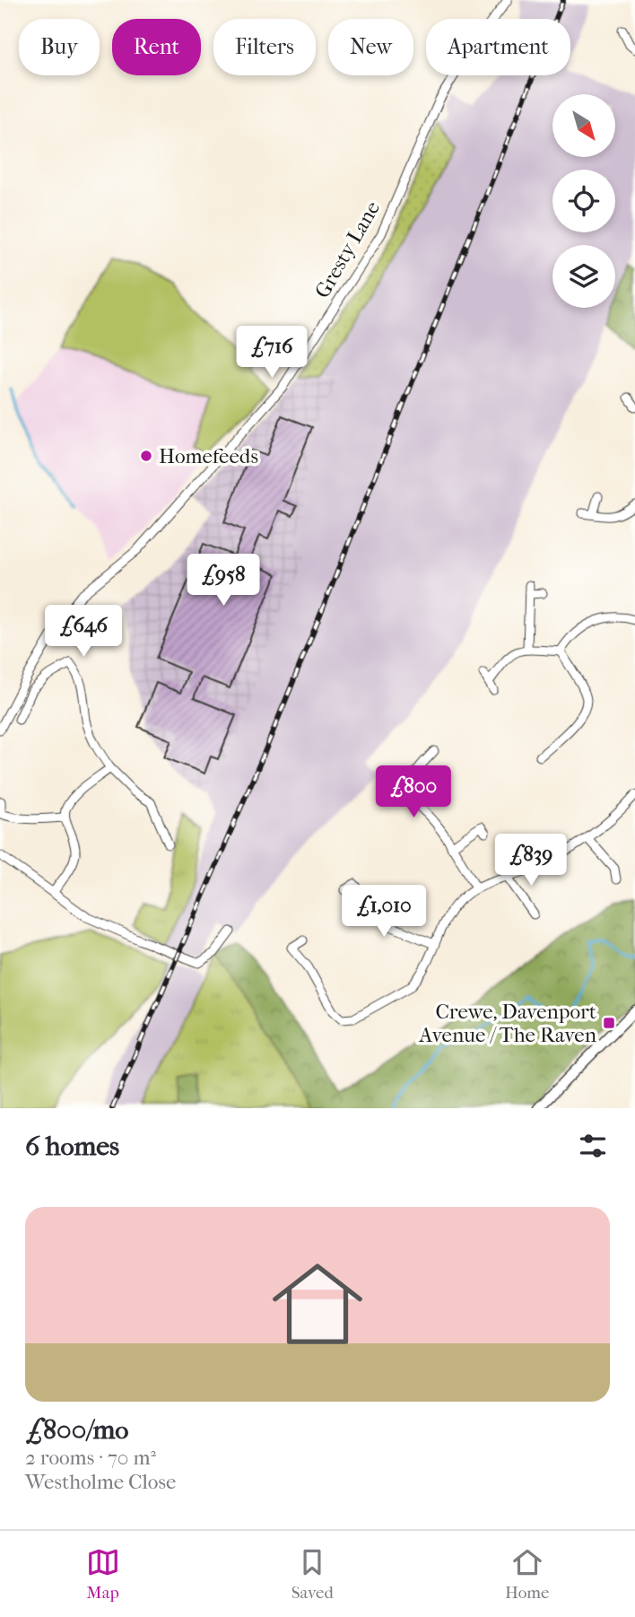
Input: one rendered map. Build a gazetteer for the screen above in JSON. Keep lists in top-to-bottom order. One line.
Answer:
{"streets":{"street":["Gresty Lane"]},"places":{"other":["Homefeeds"],"transit":["Crewe, Davenport Avenue / The Raven"]},"north":"bottom right","page":{"chip":["Buy","Rent","Filters","New","Apartment"],"price":["£716","£958","£646","£800","£839","£1,010"],"heading":"6 homes","list":[{"name":"£800/mo","note":"2 rooms · 70 m² · Westholme Close"}],"tabs":["Map","Saved","Home"]}}
